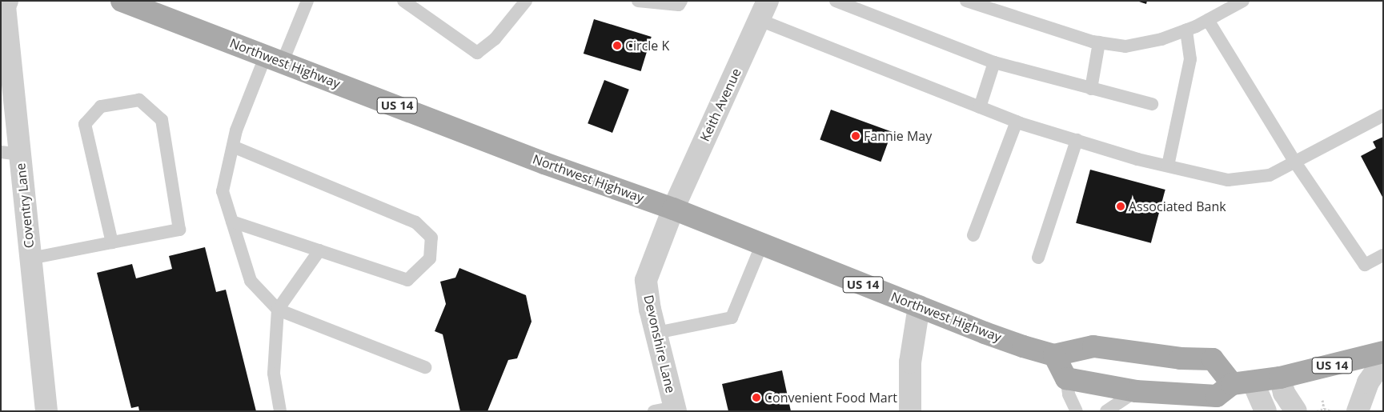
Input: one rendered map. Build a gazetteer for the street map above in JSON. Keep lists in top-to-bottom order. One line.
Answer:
{"streets":{"main road":["Northwest Highway","US 14"],"street":["Keith Avenue","Coventry Lane","Devonshire Lane"]},"crossings":[["Northwest Highway","Keith Avenue"],["Northwest Highway","Devonshire Lane"],["Keith Avenue","Devonshire Lane"]],"places":["Circle K","Fannie May","Associated Bank","Convenient Food Mart"]}
